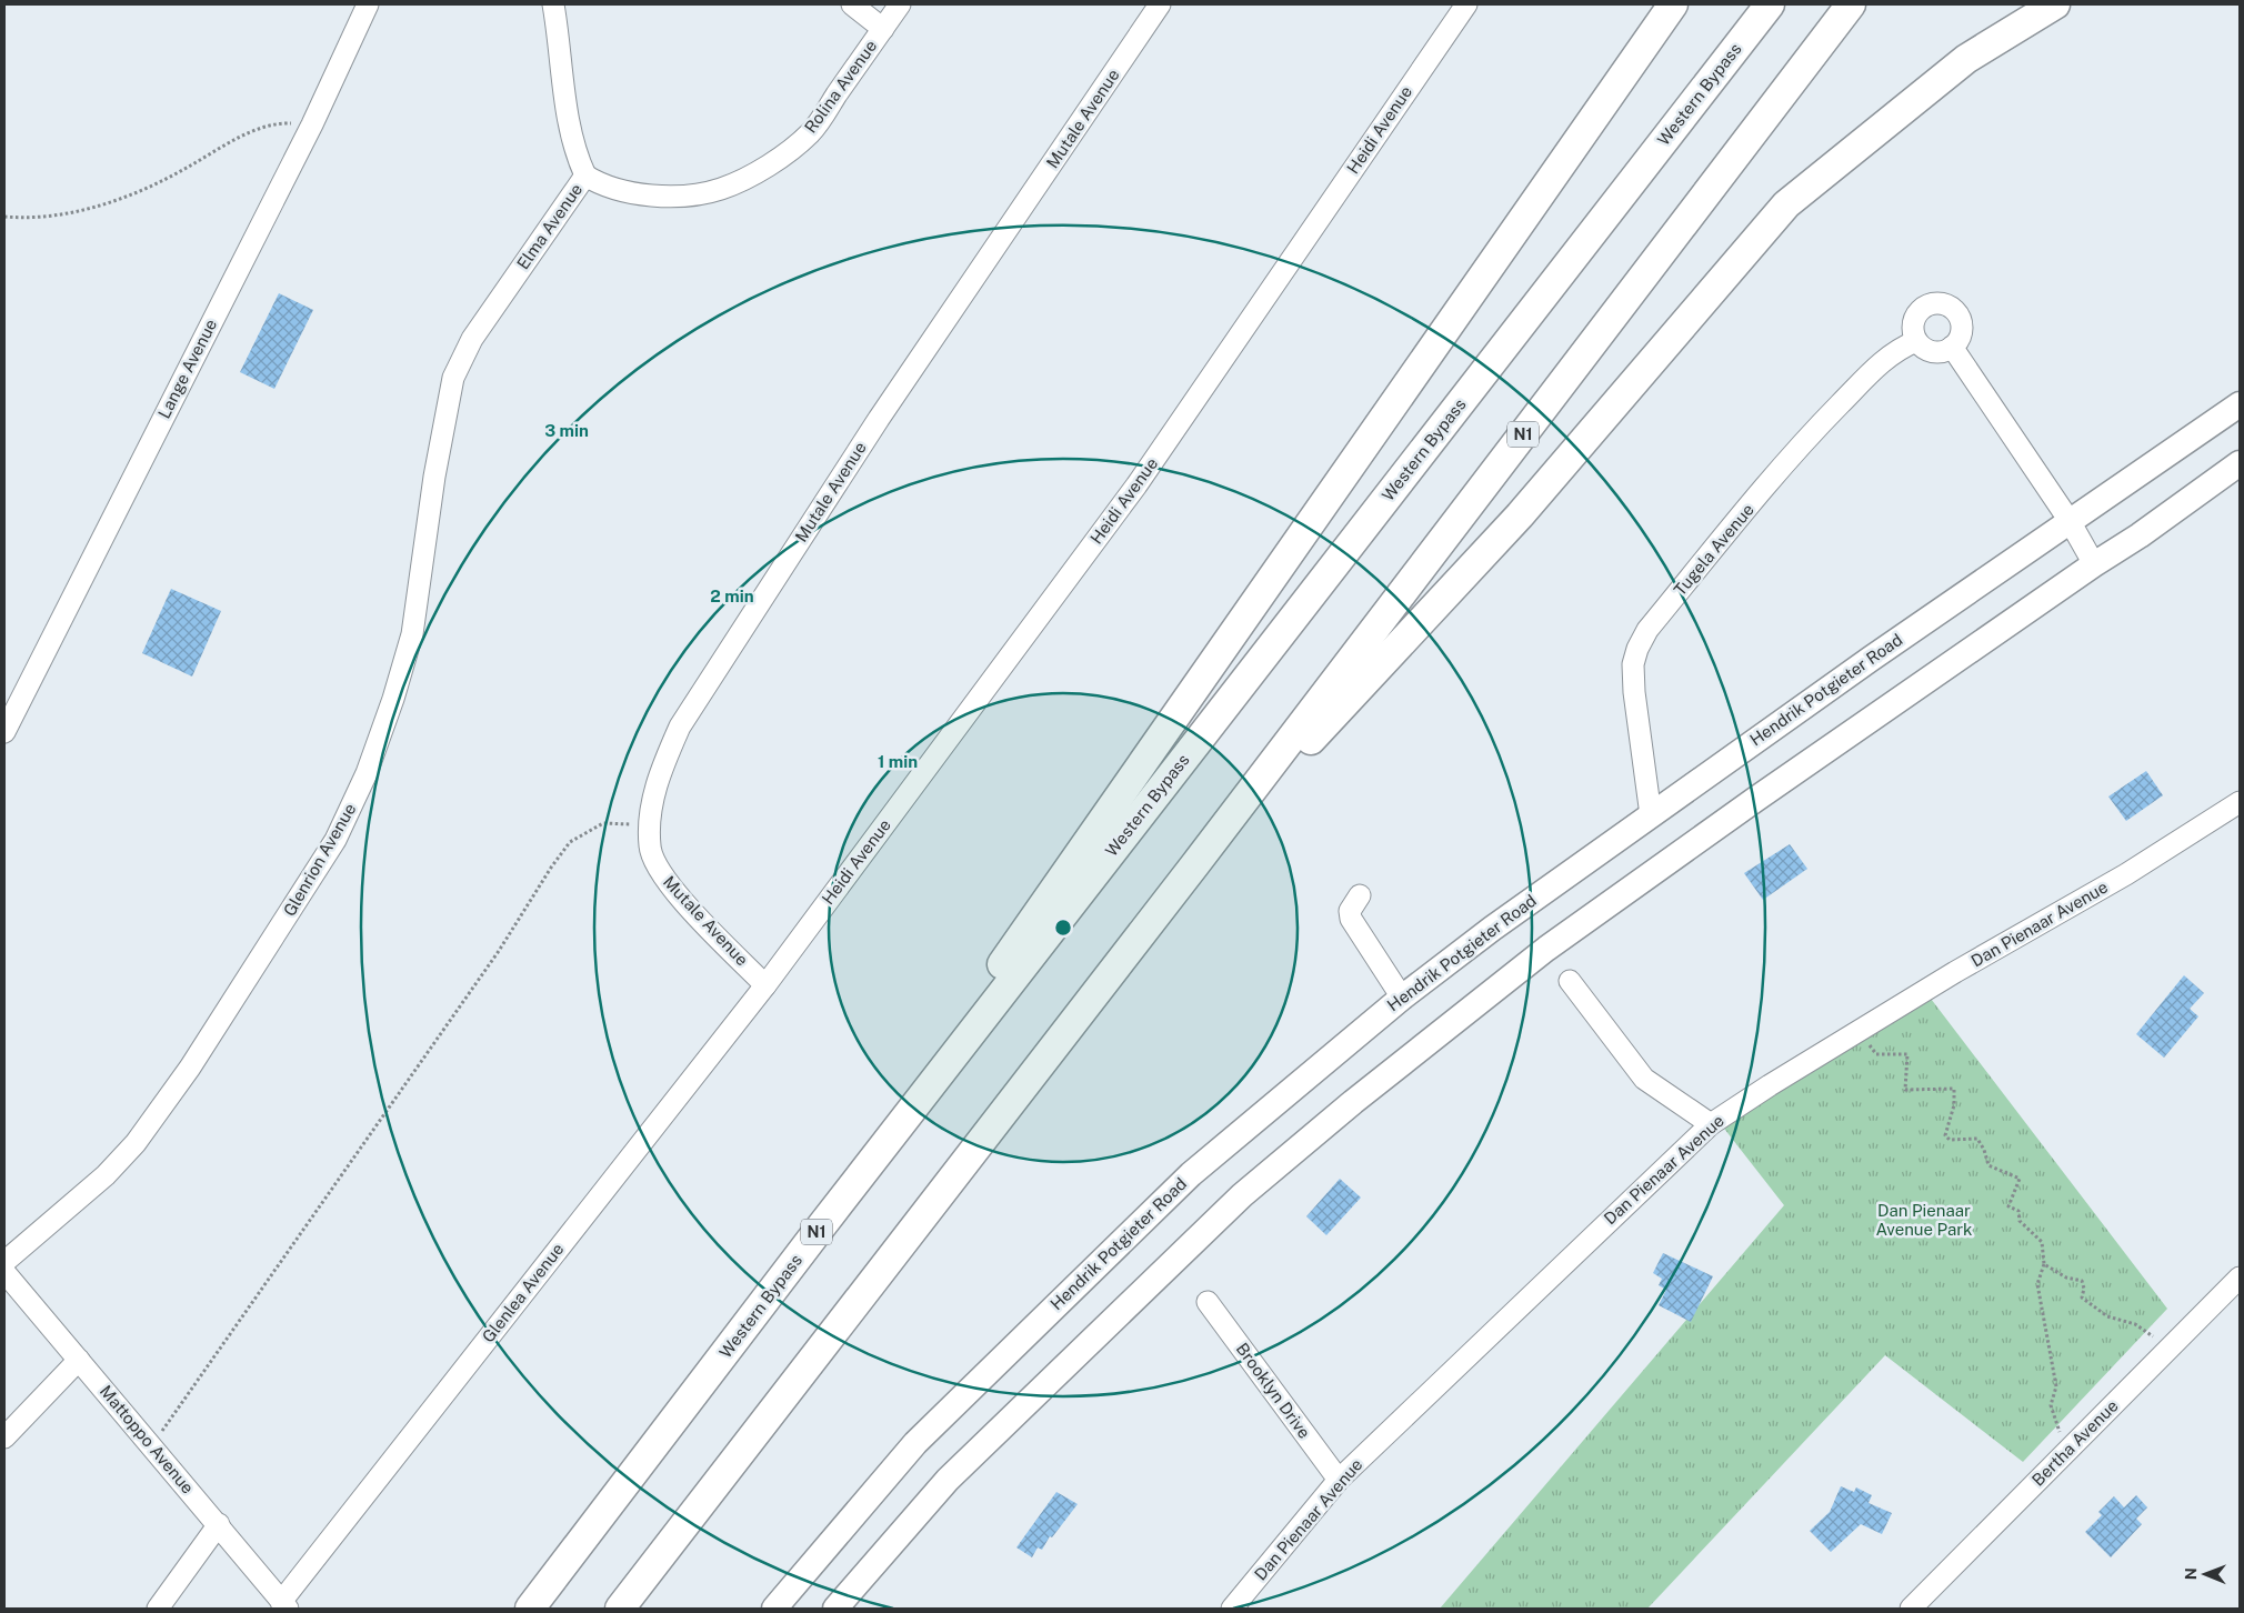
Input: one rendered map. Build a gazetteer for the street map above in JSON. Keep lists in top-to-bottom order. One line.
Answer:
{"streets":{"highway":["Western Bypass","N1"],"main road":["Hendrik Potgieter Road"],"street":["Rolina Avenue","Mutale Avenue","Heidi Avenue","Elma Avenue","Lange Avenue","Tugela Avenue","Glenrion Avenue","Dan Pienaar Avenue","Glenlea Avenue","Brooklyn Drive","Mattoppo Avenue","Bertha Avenue"]},"crossings":[["Rolina Avenue","Elma Avenue"],["Mutale Avenue","Heidi Avenue"],["Mutale Avenue","Glenlea Avenue"],["Heidi Avenue","Glenlea Avenue"],["Elma Avenue","Glenrion Avenue"],["Tugela Avenue","Hendrik Potgieter Road"],["Dan Pienaar Avenue","Brooklyn Drive"],["Glenlea Avenue","Mattoppo Avenue"]],"parks":["Dan Pienaar Avenue Park"],"north":"left","rings":["3 min","2 min","1 min"]}
